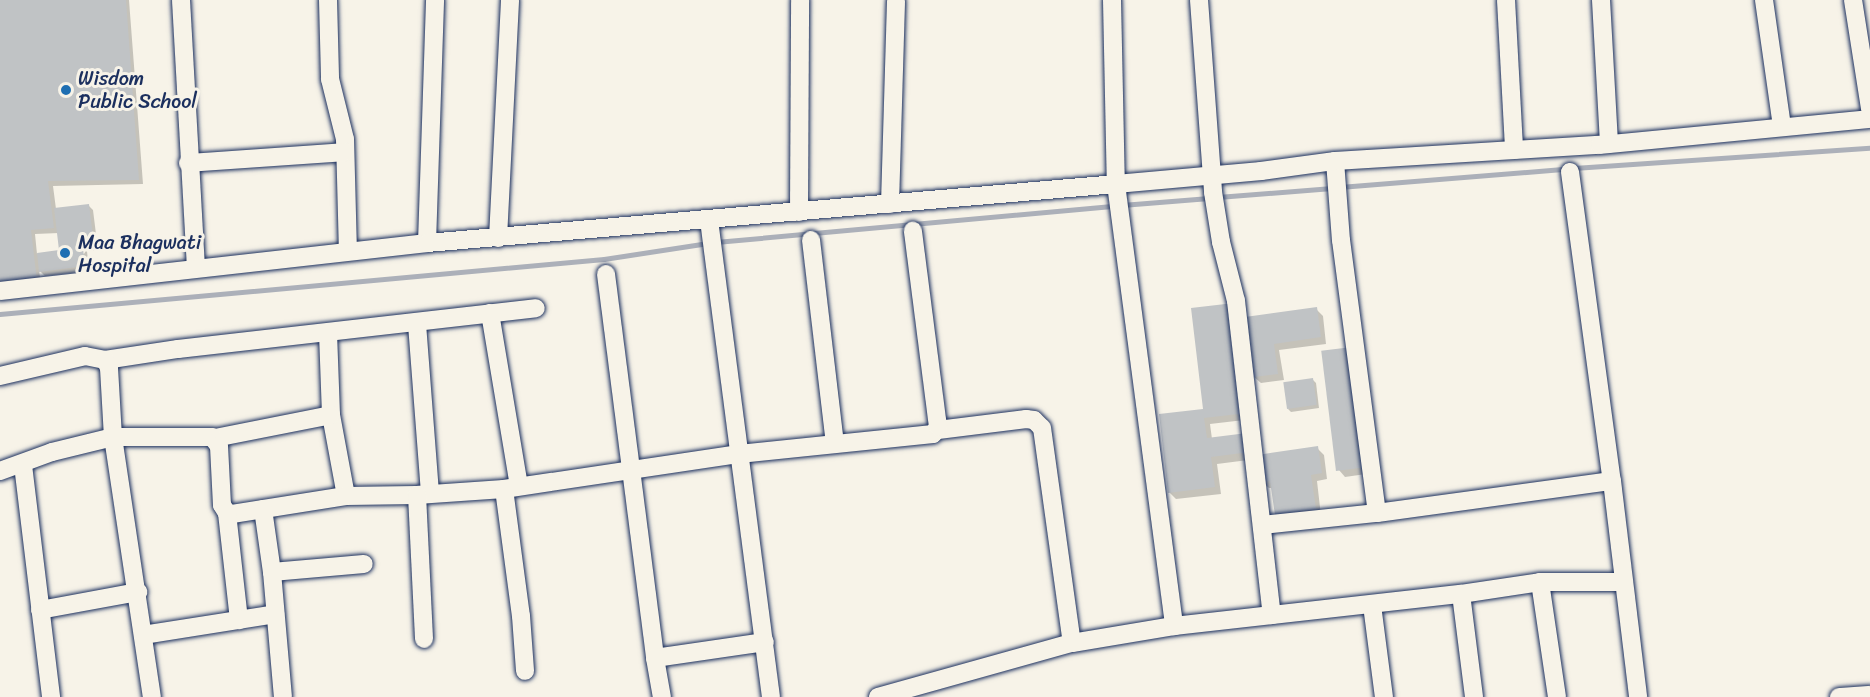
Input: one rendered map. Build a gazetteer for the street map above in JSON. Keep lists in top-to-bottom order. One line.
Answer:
{"places":["Wisdom Public School","Maa Bhagwati Hospital"]}
